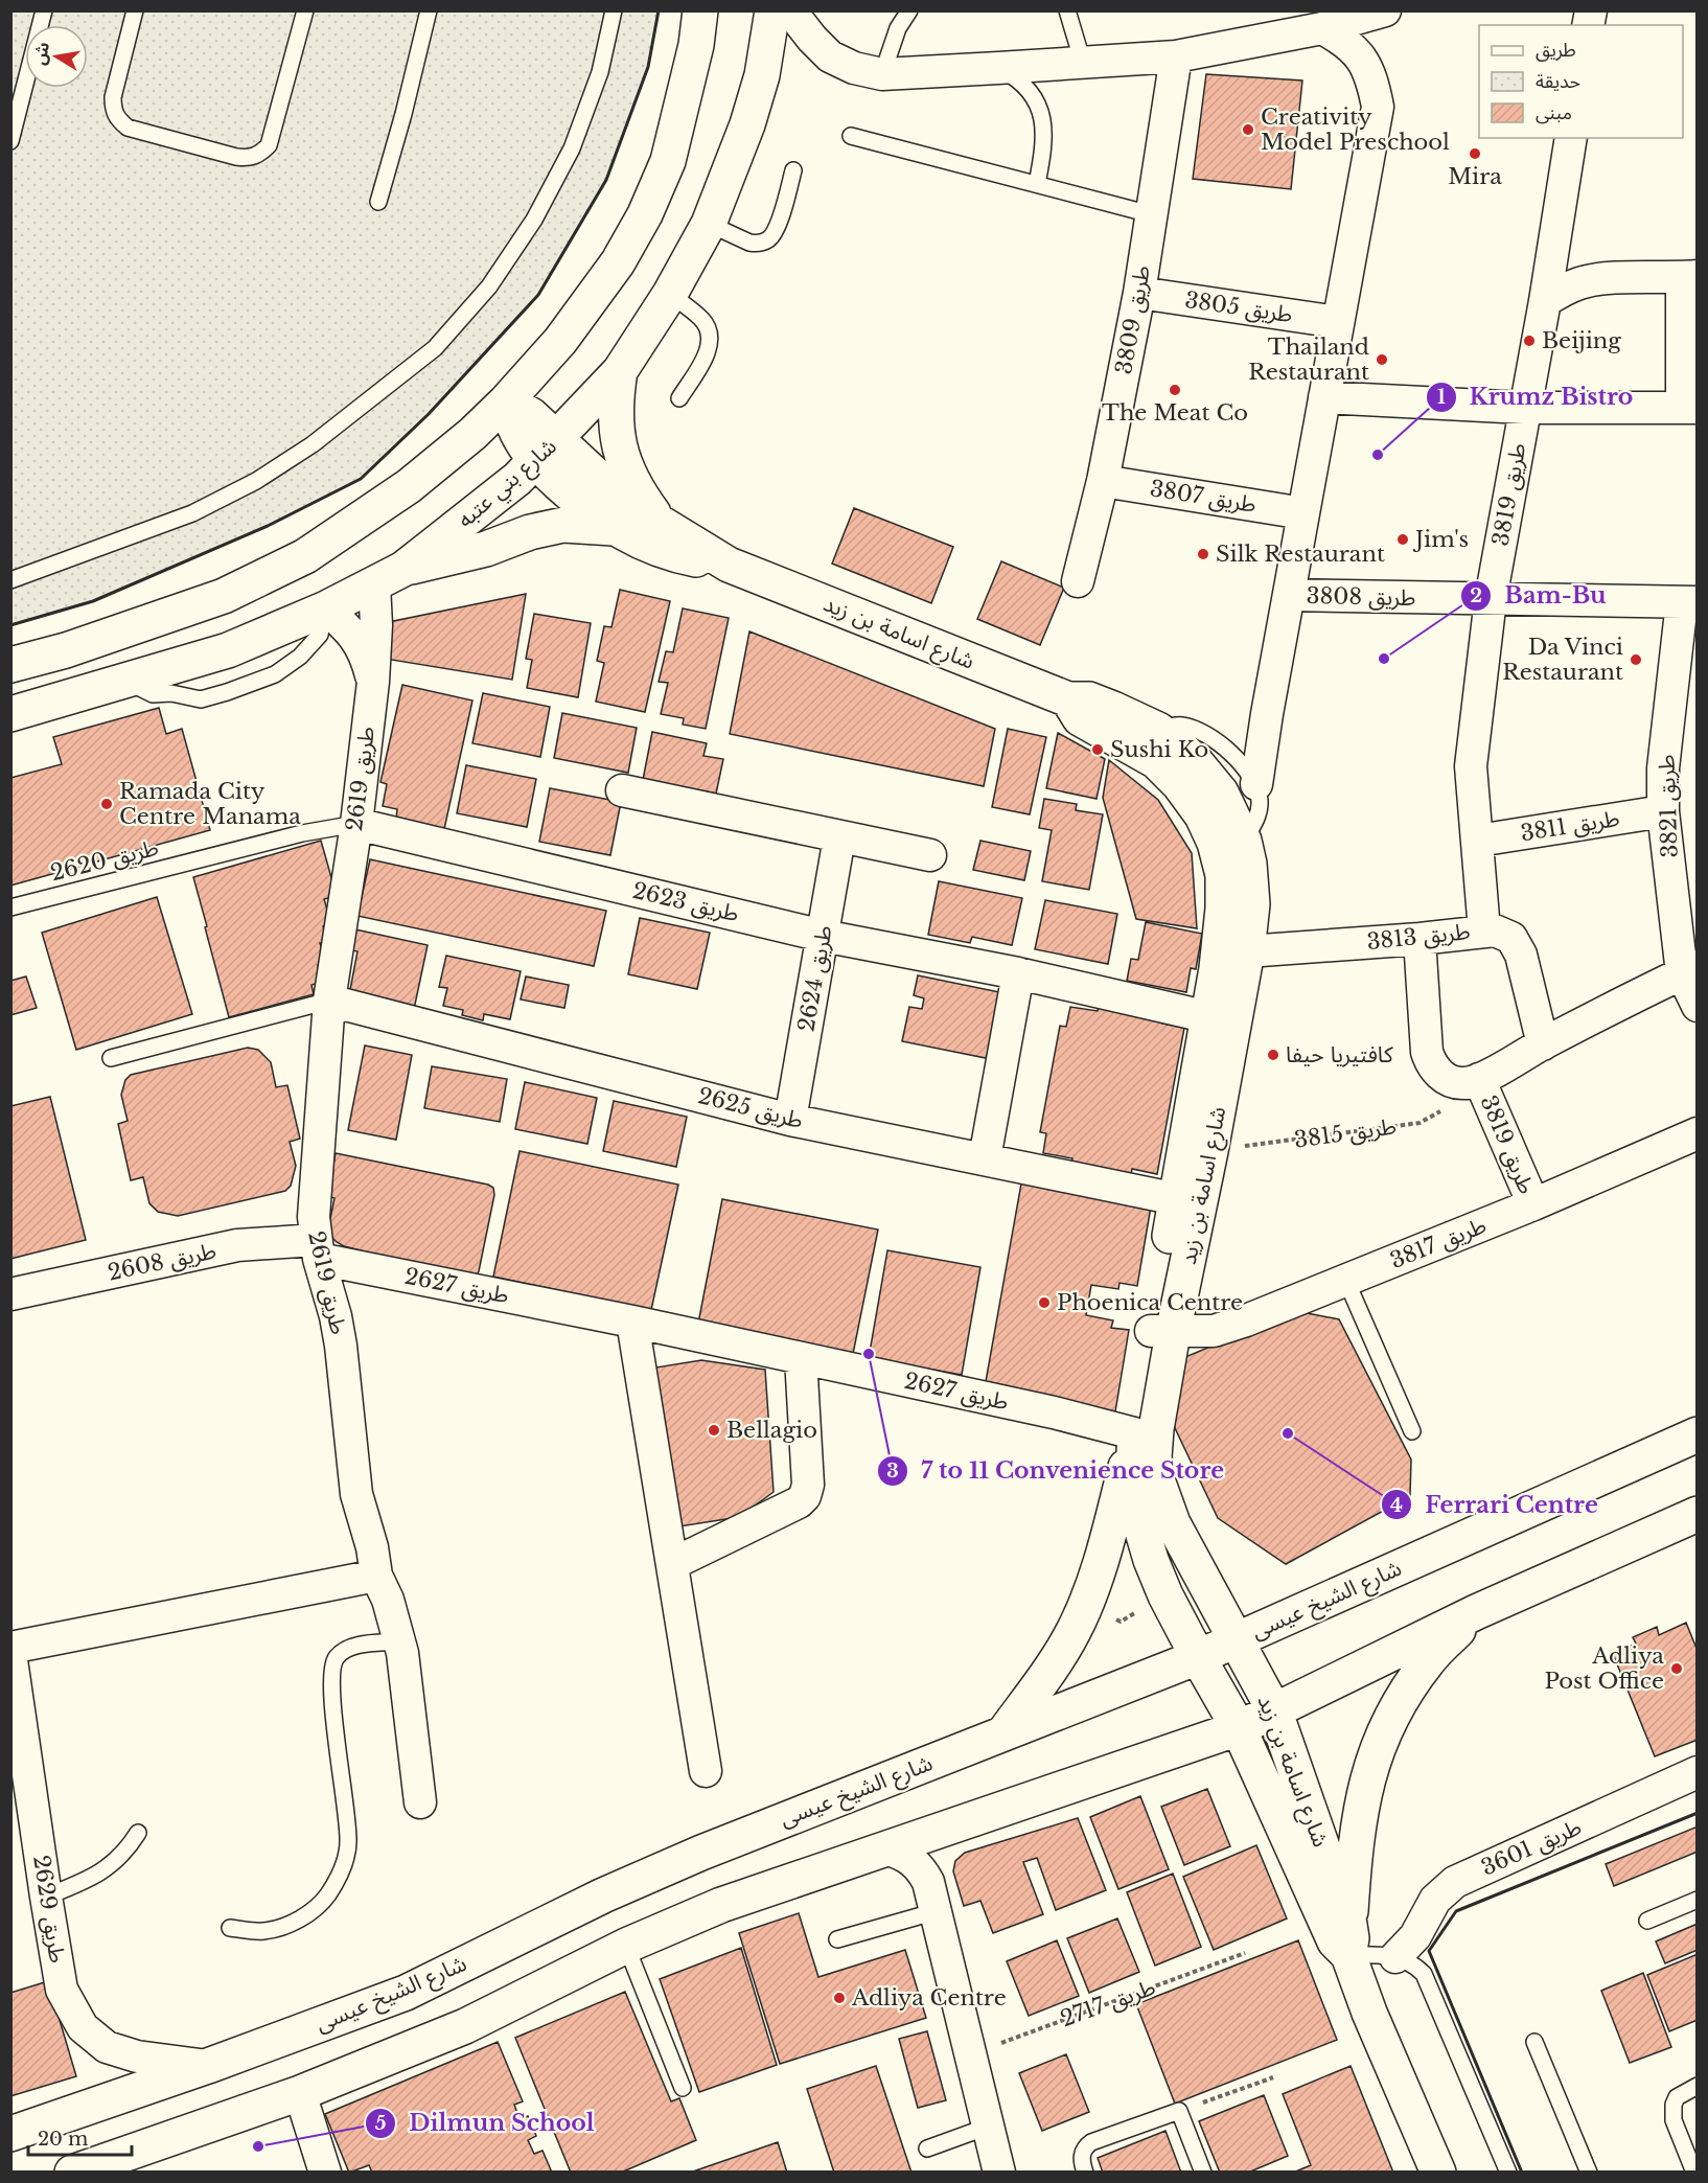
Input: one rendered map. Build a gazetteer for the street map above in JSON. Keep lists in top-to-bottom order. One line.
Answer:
{"streets":{"main road":["شارع بني عتبه","شارع اسامة بن زيد","شارع الشيخ عيسى"],"street":["طريق 3805","طريق 3809","طريق 3819","طريق 3807","طريق 3808","طريق 2619","طريق 3821","طريق 3811","طريق 2623","طريق 3813","طريق 2624","طريق 2625","طريق 3817","طريق 2608","طريق 2627","طريق 3601","طريق 2629"],"lane":["طريق 2620"],"path":["طريق 3815","طريق 2717"]},"crossings":[["طريق 3805","طريق 3809"],["طريق 3809","طريق 3807"],["شارع بني عتبه","شارع اسامة بن زيد"],["شارع بني عتبه","طريق 2619"],["طريق 3819","طريق 3808"],["طريق 3819","طريق 3811"],["طريق 3819","طريق 3813"],["طريق 3819","طريق 3815"],["طريق 3819","طريق 3817"],["طريق 3808","طريق 3821"],["شارع اسامة بن زيد","طريق 2623"],["شارع اسامة بن زيد","طريق 3813"],["شارع اسامة بن زيد","طريق 2625"],["شارع اسامة بن زيد","طريق 3815"],["شارع اسامة بن زيد","طريق 3817"],["شارع اسامة بن زيد","طريق 2627"],["شارع اسامة بن زيد","شارع الشيخ عيسى"],["طريق 2619","طريق 2620"],["طريق 2619","طريق 2623"],["طريق 2619","طريق 2625"],["طريق 2619","طريق 2608"],["طريق 2619","طريق 2627"],["طريق 3821","طريق 3811"],["طريق 2620","طريق 2623"],["طريق 2623","طريق 2624"],["طريق 2624","طريق 2625"],["طريق 2608","طريق 2627"],["شارع الشيخ عيسى","طريق 2629"]],"places":["Creativity Model Preschool","Mira","Beijing","Thailand Restaurant","The Meat Co","Krumz Bistro","Jim's","Silk Restaurant","Bam-Bu","Da Vinci Restaurant","Sushi Ko","Ramada City Centre Manama","كافتيريا حيفا","Phoenica Centre","7 to 11 Convenience Store","Bellagio","Ferrari Centre","Adliya Post Office","Adliya Centre","Dilmun School"],"legend":["طريق","حديقة","مبنى"],"scale_bar":"20 m","north":"left"}
